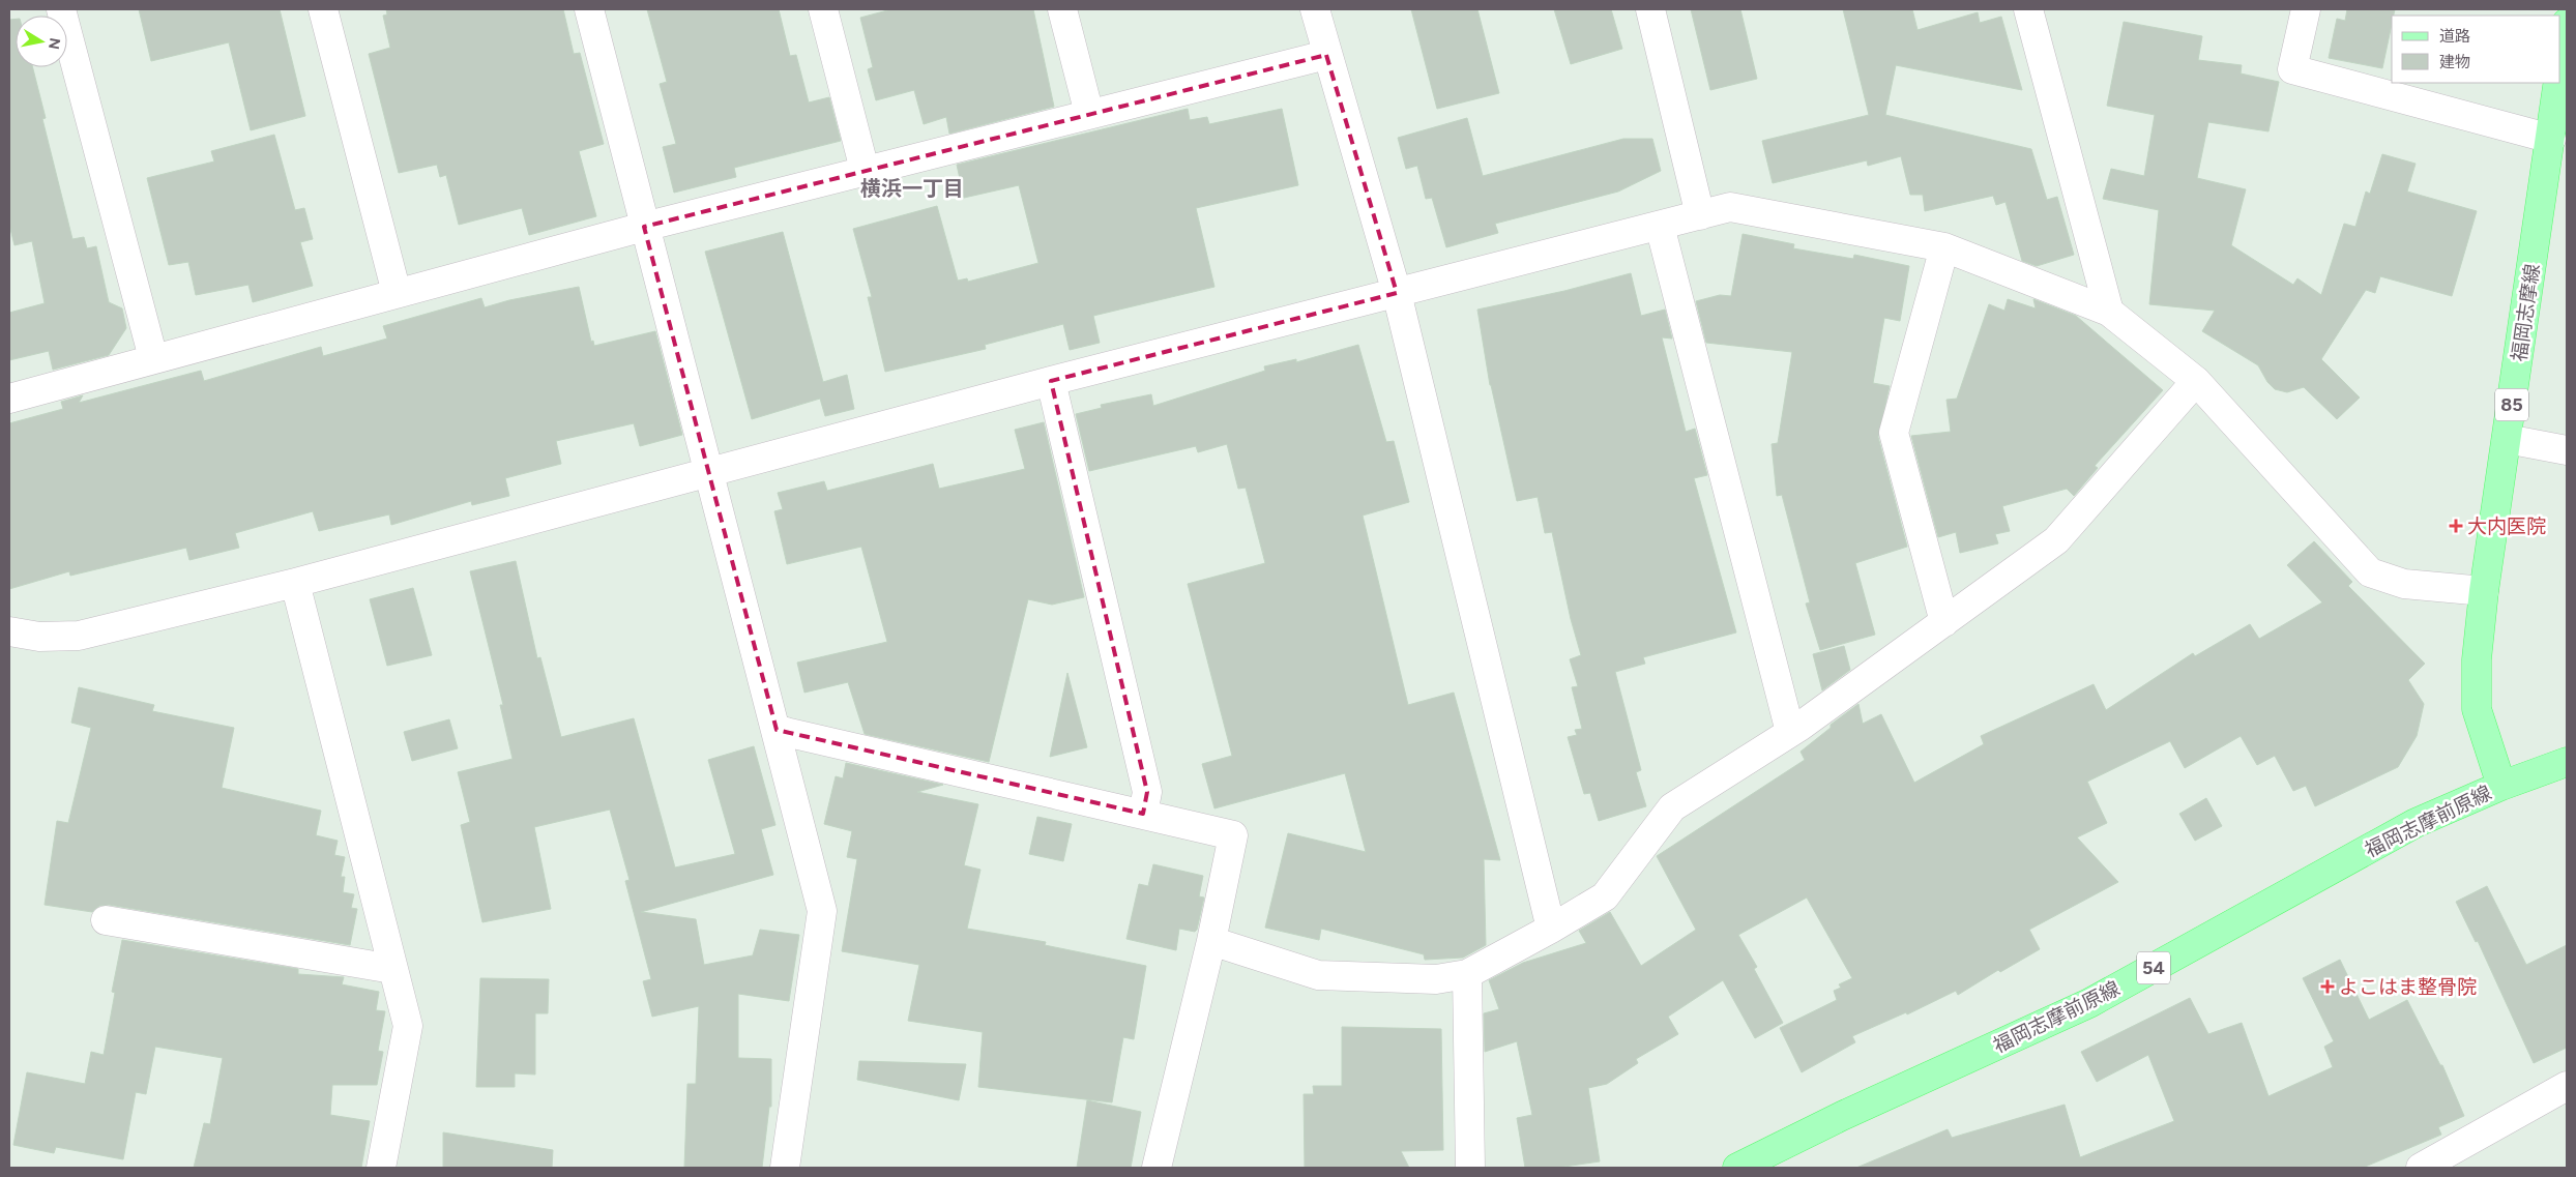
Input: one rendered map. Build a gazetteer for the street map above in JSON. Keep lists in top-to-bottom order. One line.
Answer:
{"streets":{"main road":["福岡志摩線","85","福岡志摩前原線","54"]},"crossings":[["福岡志摩線","福岡志摩前原線"]],"districts":["横浜一丁目"],"places":{"health":["大内医院","よこはま整骨院"]},"legend":["道路","建物"],"north":"right"}
